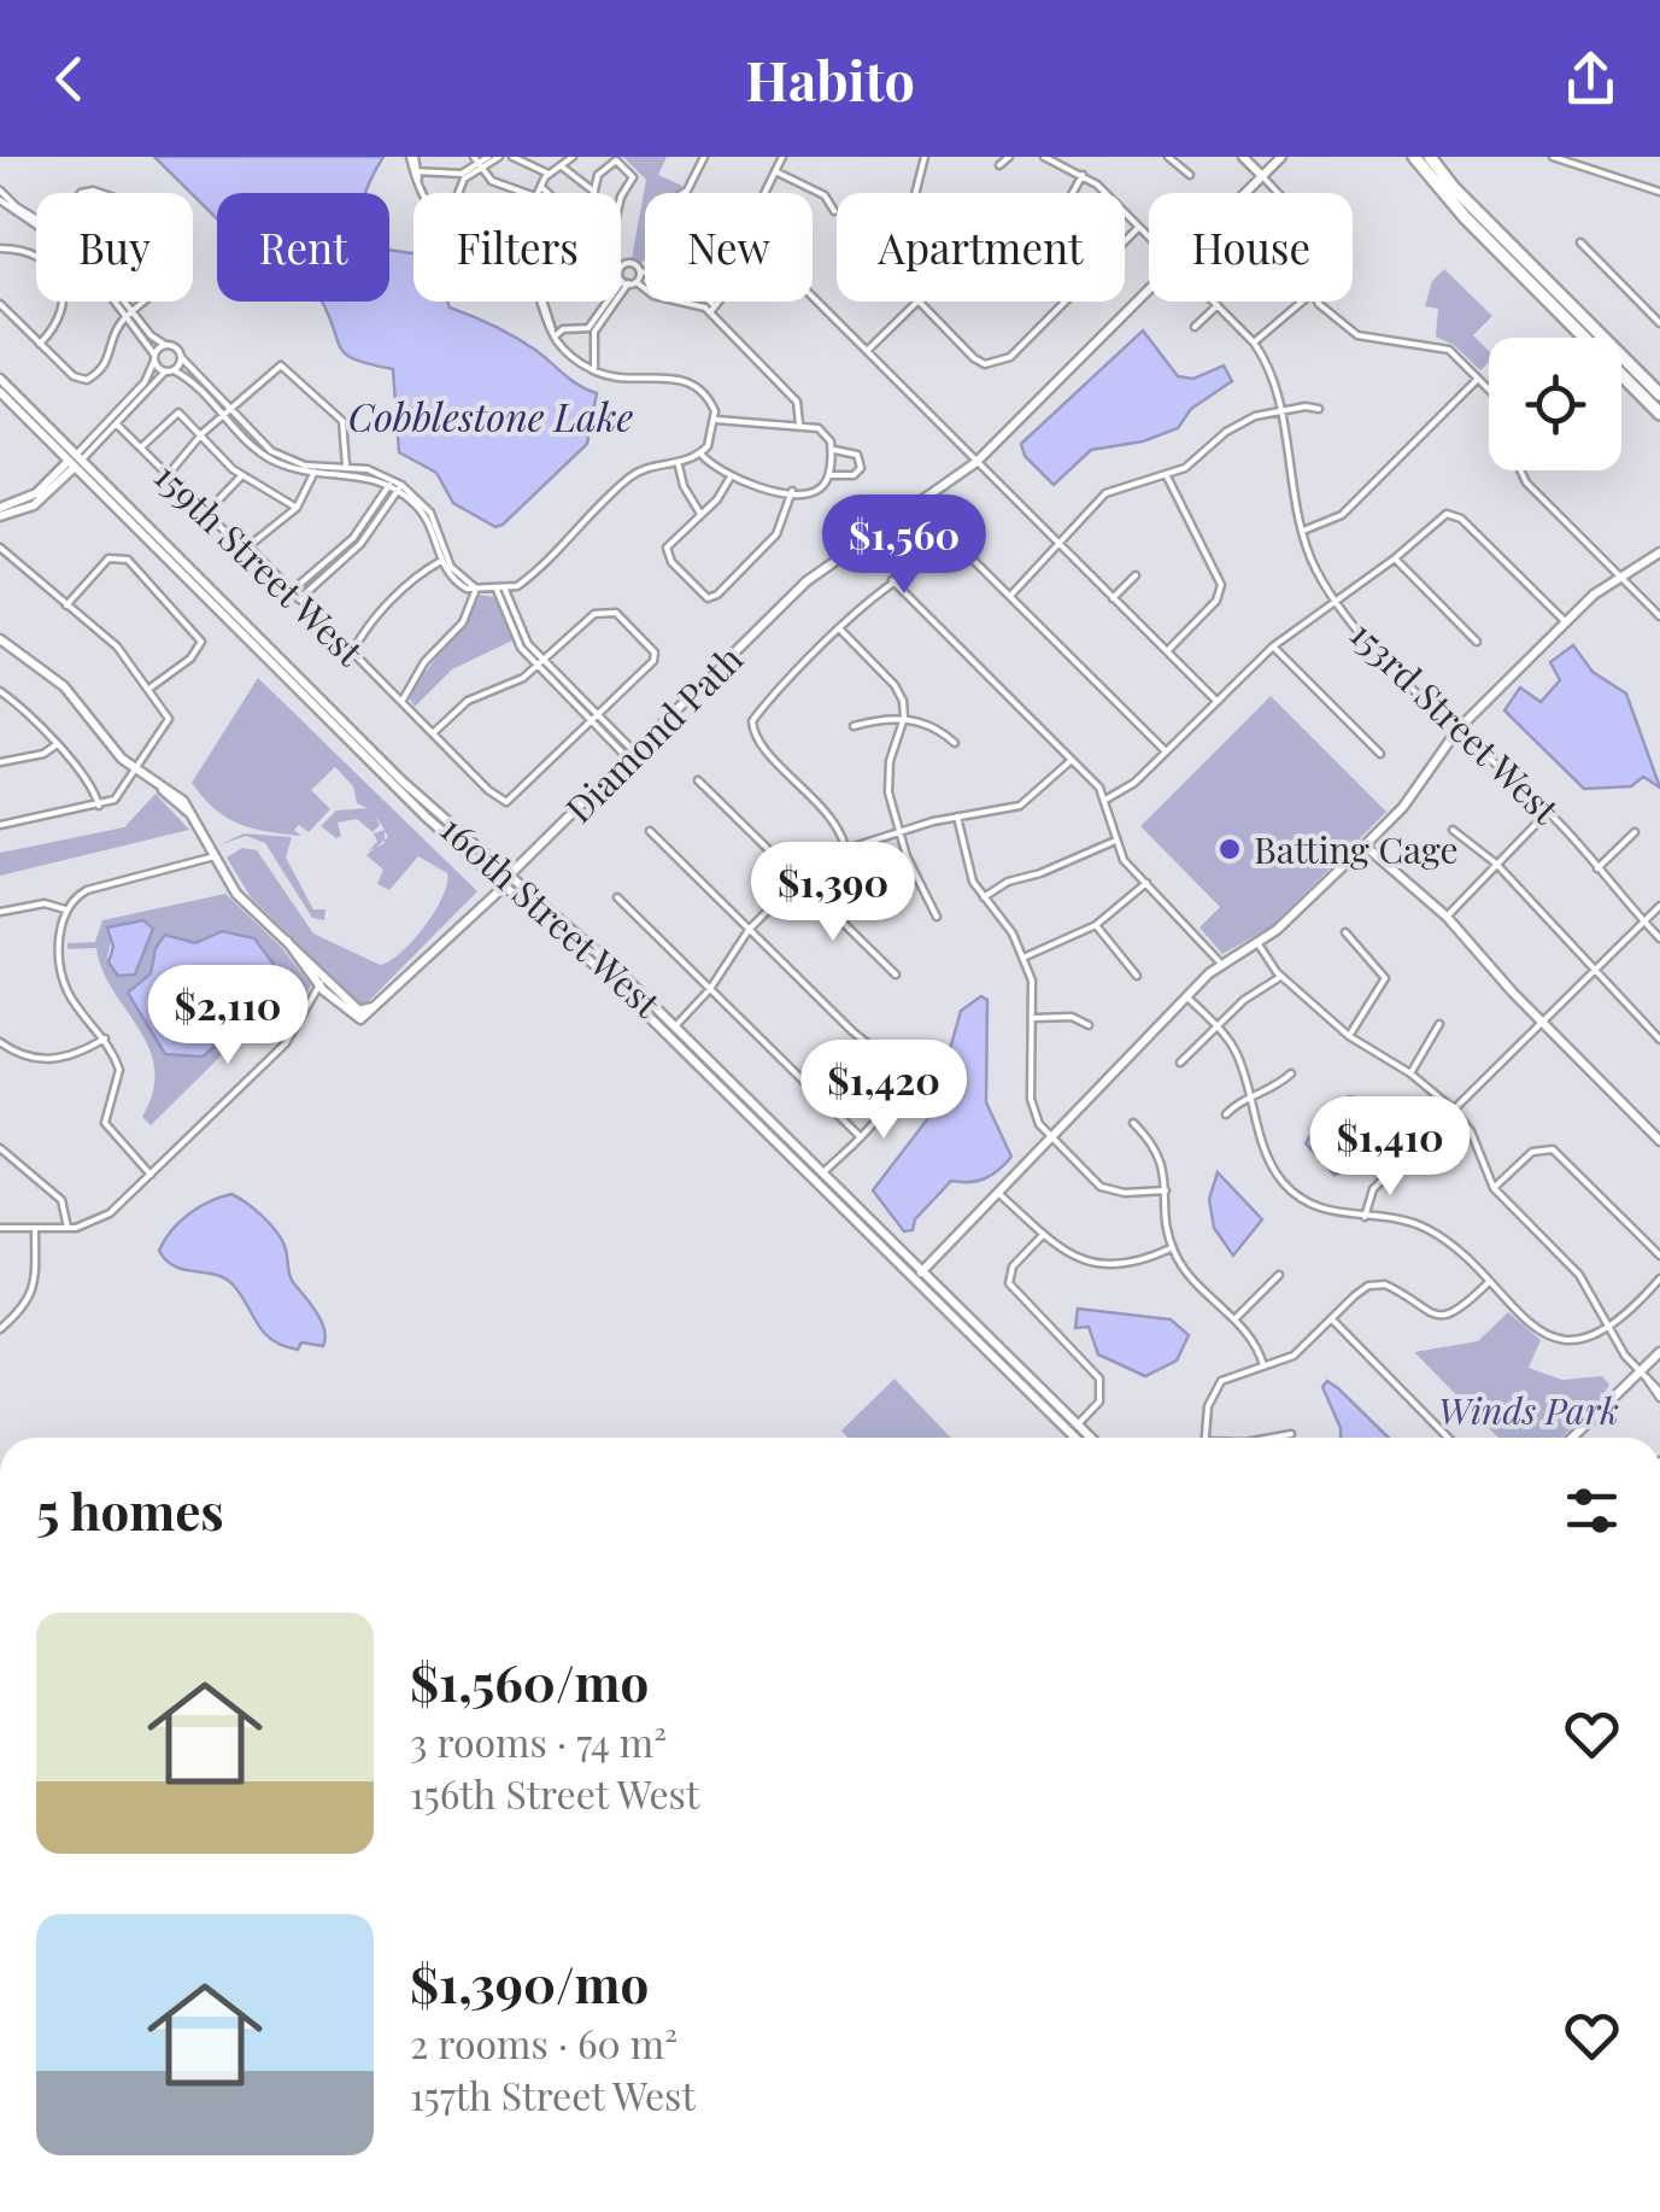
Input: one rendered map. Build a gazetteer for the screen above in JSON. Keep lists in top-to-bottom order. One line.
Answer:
{"streets":{"street":["159th Street West","153rd Street West","Diamond Path","160th Street West"]},"crossings":[["Diamond Path","160th Street West"]],"water":["Cobblestone Lake"],"parks":["Winds Park"],"places":["Batting Cage"],"page":{"header":"Habito","chip":["Buy","Rent","Filters","New","Apartment","House"],"price":["$1,560","$1,390","$2,110","$1,420","$1,410"],"heading":"5 homes","list":[{"name":"$1,560/mo","note":"3 rooms · 74 m² · 156th Street West"},{"name":"$1,390/mo","note":"2 rooms · 60 m² · 157th Street West"}]}}
